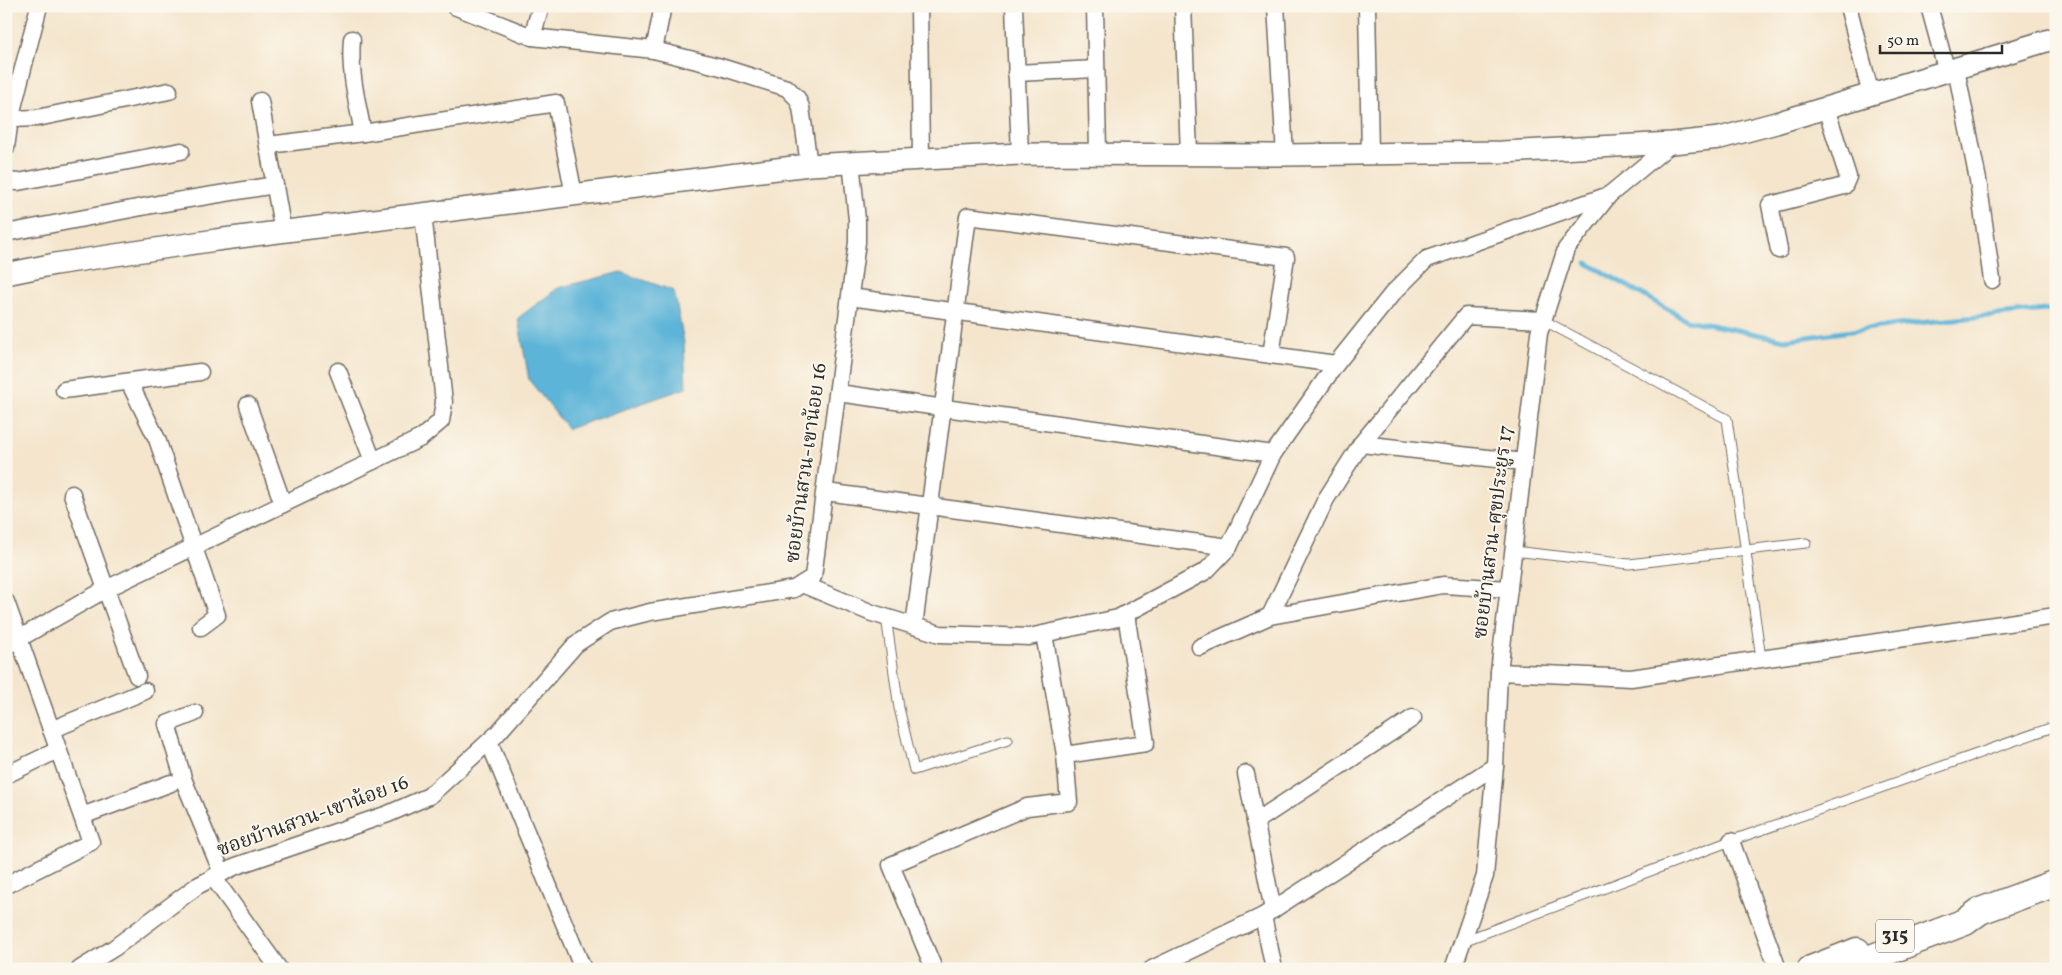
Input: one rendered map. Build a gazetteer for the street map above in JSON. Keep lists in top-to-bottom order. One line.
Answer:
{"streets":{"main road":["315"],"street":["ซอยบ้านสวน-เขาน้อย 16","ซอยบ้านสวน-ศุขประยูร 17"]},"scale_bar":"50 m"}
